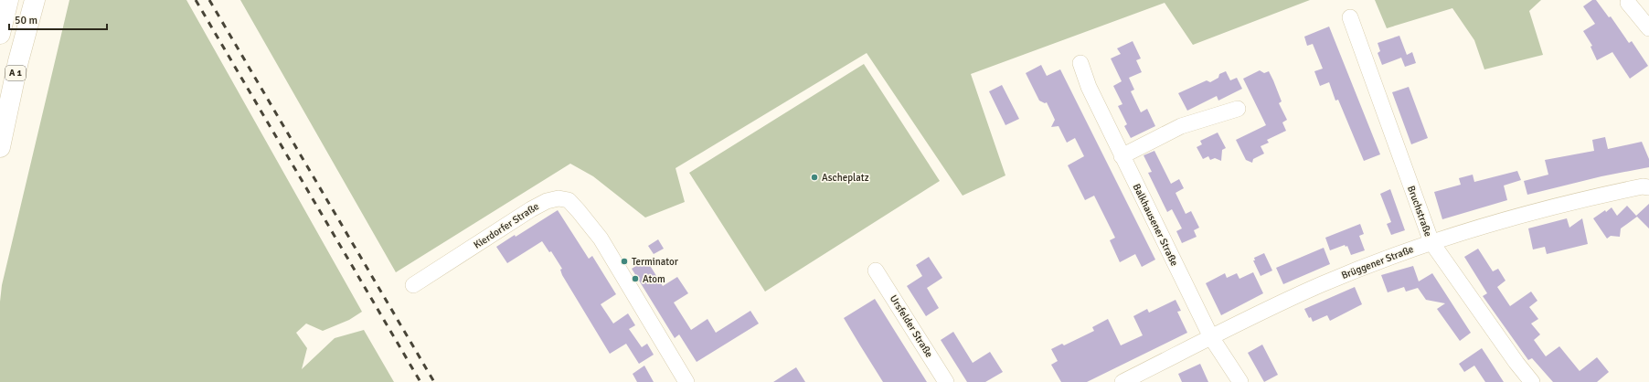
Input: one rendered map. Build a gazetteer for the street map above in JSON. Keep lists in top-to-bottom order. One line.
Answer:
{"streets":{"highway":["A 1"],"street":["Bruchstraße","Balkhausener Straße","Kierdorfer Straße","Brüggener Straße","Ursfelder Straße"]},"crossings":[["Bruchstraße","Brüggener Straße"],["Balkhausener Straße","Brüggener Straße"]],"places":["Ascheplatz","Terminator","Atom"],"scale_bar":"50 m"}
